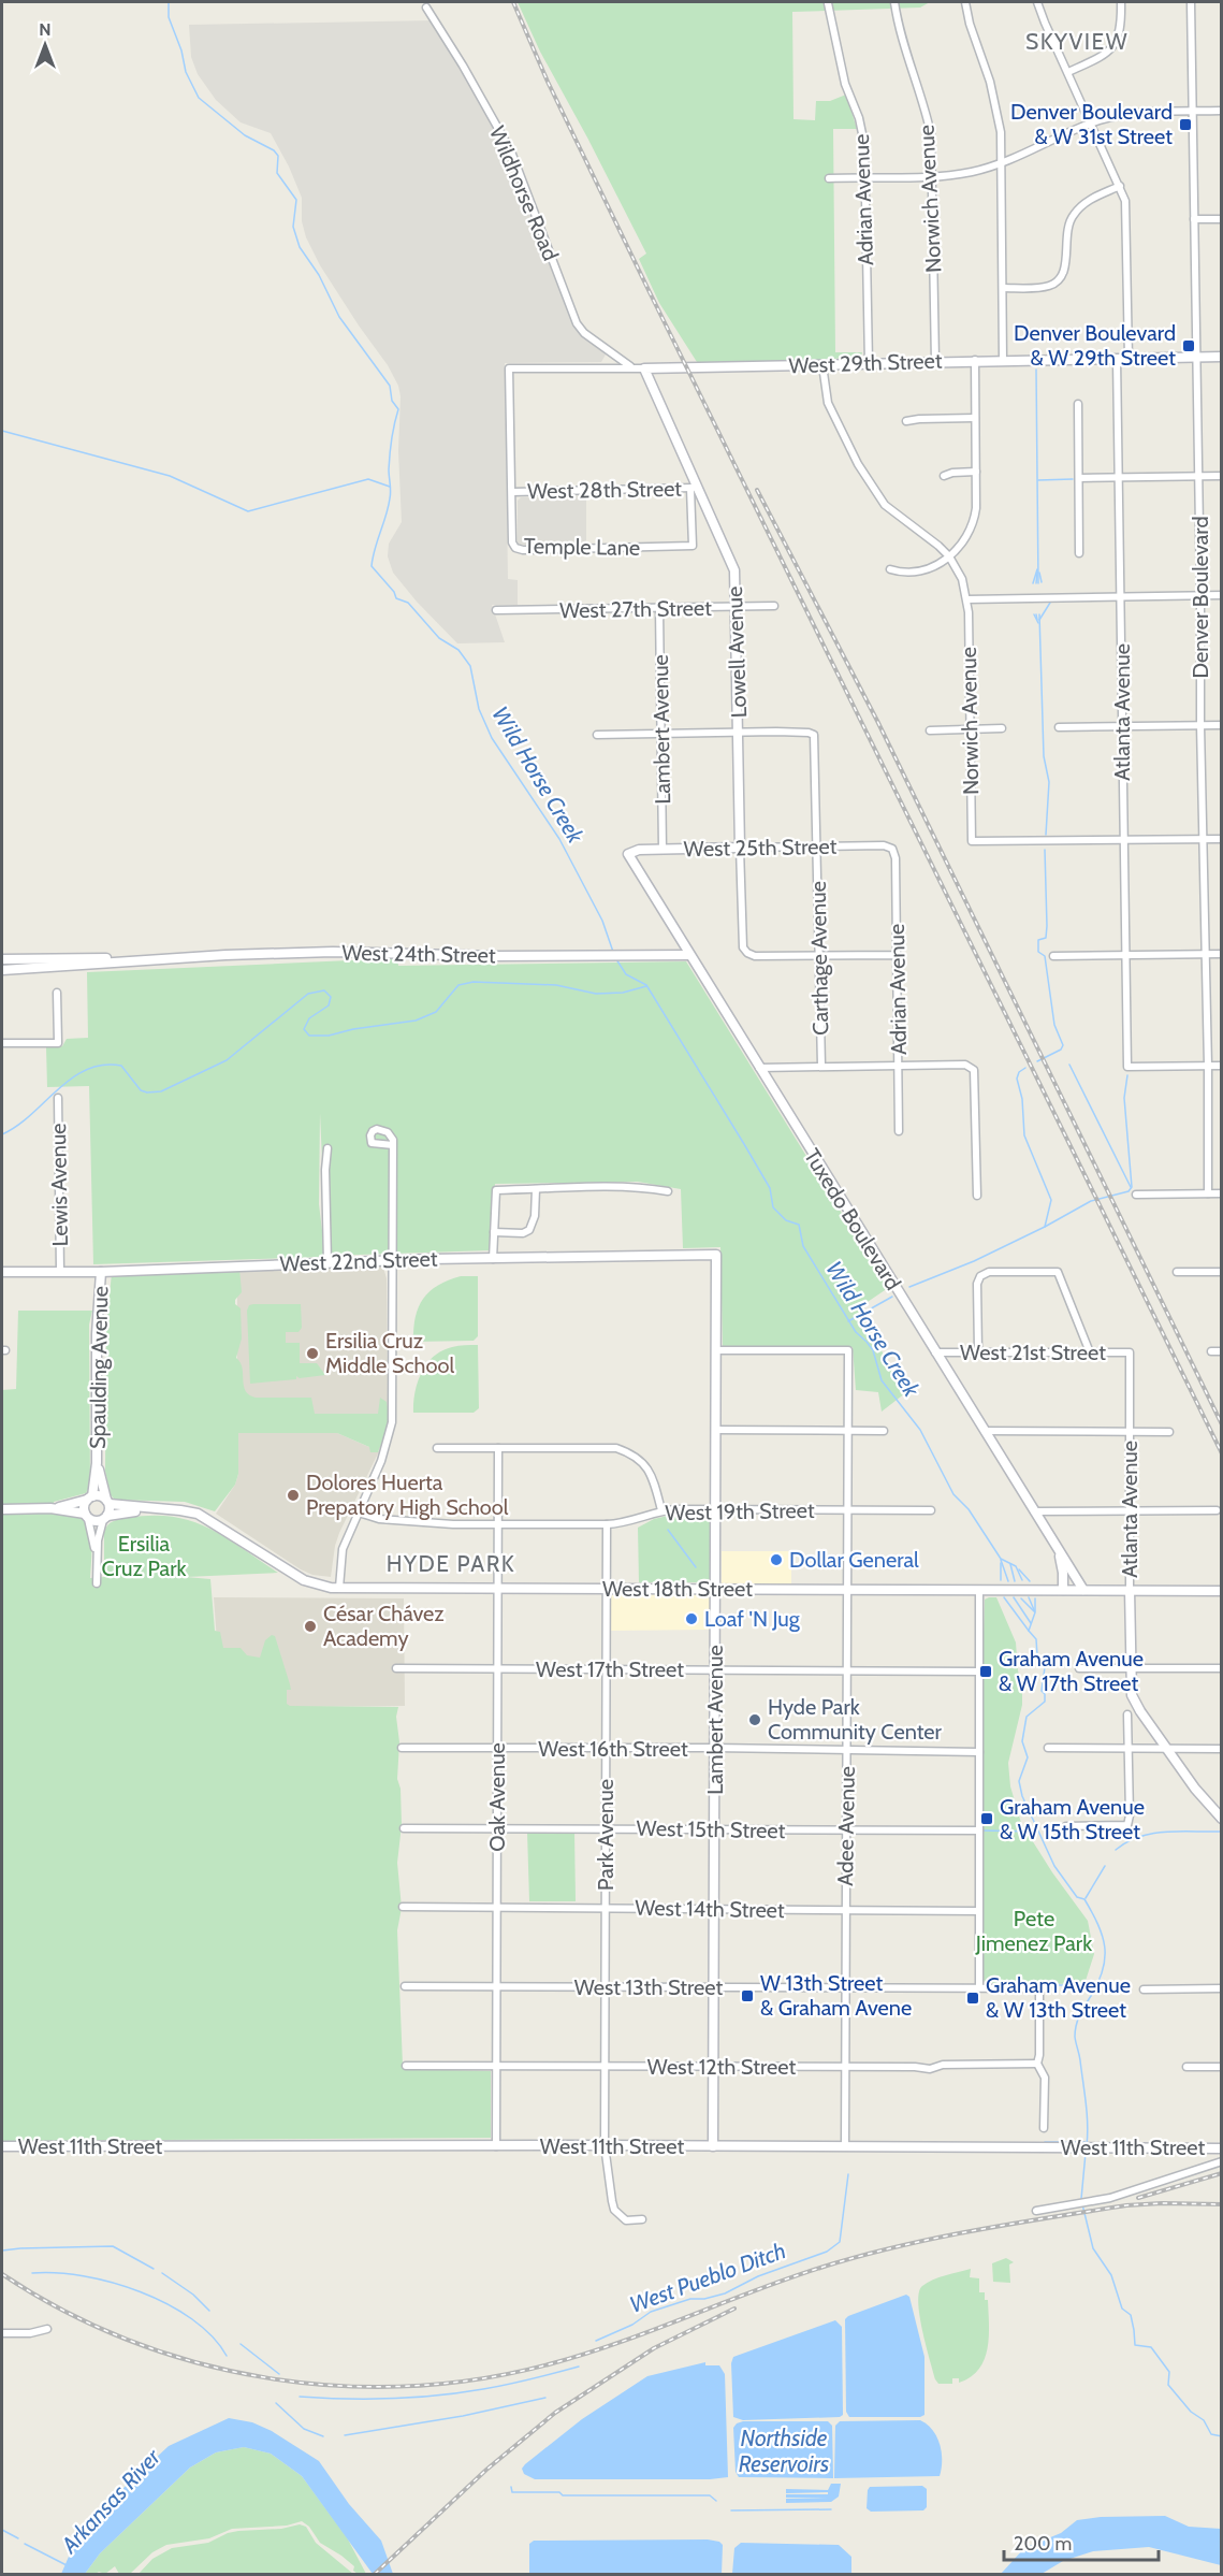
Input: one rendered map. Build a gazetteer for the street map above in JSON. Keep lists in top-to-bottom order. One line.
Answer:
{"streets":{"street":["Wildhorse Road","Norwich Avenue","Adrian Avenue","West 29th Street","West 28th Street","Temple Lane","Denver Boulevard","West 27th Street","Lowell Avenue","Atlanta Avenue","Lambert Avenue","West 25th Street","West 24th Street","Carthage Avenue","Lewis Avenue","Tuxedo Boulevard","West 22nd Street","West 21st Street","Spaulding Avenue","West 19th Street","West 18th Street","West 17th Street","West 16th Street","Oak Avenue","Adee Avenue","West 15th Street","Park Avenue","West 14th Street","West 13th Street","West 12th Street","West 11th Street"]},"crossings":[["Wildhorse Road","West 29th Street"],["Norwich Avenue","West 29th Street"],["Norwich Avenue","Atlanta Avenue"],["Adrian Avenue","West 29th Street"],["Adrian Avenue","West 25th Street"],["West 29th Street","Temple Lane"],["West 29th Street","Denver Boulevard"],["West 29th Street","Lowell Avenue"],["West 29th Street","Atlanta Avenue"],["West 28th Street","Temple Lane"],["West 28th Street","Lowell Avenue"],["Temple Lane","Lowell Avenue"],["Denver Boulevard","Atlanta Avenue"],["West 27th Street","Lowell Avenue"],["West 27th Street","Lambert Avenue"],["Lowell Avenue","West 25th Street"],["Lowell Avenue","Carthage Avenue"],["Atlanta Avenue","West 21st Street"],["Atlanta Avenue","West 18th Street"],["Lambert Avenue","West 25th Street"],["Lambert Avenue","West 22nd Street"],["Lambert Avenue","West 19th Street"],["Lambert Avenue","West 18th Street"],["Lambert Avenue","West 17th Street"],["Lambert Avenue","West 16th Street"],["Lambert Avenue","Adee Avenue"],["Lambert Avenue","West 15th Street"],["Lambert Avenue","West 14th Street"],["Lambert Avenue","West 13th Street"],["Lambert Avenue","West 12th Street"],["Lambert Avenue","West 11th Street"],["West 25th Street","Carthage Avenue"],["West 25th Street","Tuxedo Boulevard"],["West 24th Street","Tuxedo Boulevard"],["Lewis Avenue","West 22nd Street"],["Tuxedo Boulevard","West 21st Street"],["Tuxedo Boulevard","West 18th Street"],["West 22nd Street","Spaulding Avenue"],["Spaulding Avenue","West 18th Street"],["West 19th Street","Oak Avenue"],["West 19th Street","Adee Avenue"],["West 19th Street","Park Avenue"],["West 18th Street","Oak Avenue"],["West 18th Street","Adee Avenue"],["West 18th Street","Park Avenue"],["West 17th Street","Oak Avenue"],["West 17th Street","Adee Avenue"],["West 17th Street","Park Avenue"],["West 16th Street","Oak Avenue"],["West 16th Street","Adee Avenue"],["West 16th Street","Park Avenue"],["Oak Avenue","West 15th Street"],["Oak Avenue","West 14th Street"],["Oak Avenue","West 13th Street"],["Oak Avenue","West 12th Street"],["Oak Avenue","West 11th Street"],["Adee Avenue","West 15th Street"],["Adee Avenue","West 14th Street"],["Adee Avenue","West 13th Street"],["Adee Avenue","West 12th Street"],["Adee Avenue","West 11th Street"],["West 15th Street","Park Avenue"],["Park Avenue","West 14th Street"],["Park Avenue","West 13th Street"],["Park Avenue","West 12th Street"],["Park Avenue","West 11th Street"],["West 13th Street","West 12th Street"]],"districts":["SKYVIEW","HYDE PARK"],"water":["Wild Horse Creek","West Pueblo Ditch","Northside Reservoirs","Arkansas River"],"parks":["Ersilia Cruz Park","Pete Jimenez Park"],"places":{"transit":["Denver Boulevard & W 31st Street","Denver Boulevard & W 29th Street","Graham Avenue & W 17th Street","Graham Avenue & W 15th Street","W 13th Street & Graham Avene","Graham Avenue & W 13th Street"],"other":["Ersilia Cruz Middle School","Dolores Huerta Prepatory High School","Dollar General","Loaf 'N Jug","César Chávez Academy","Hyde Park Community Center"]},"scale_bar":"200 m","north":"top"}
